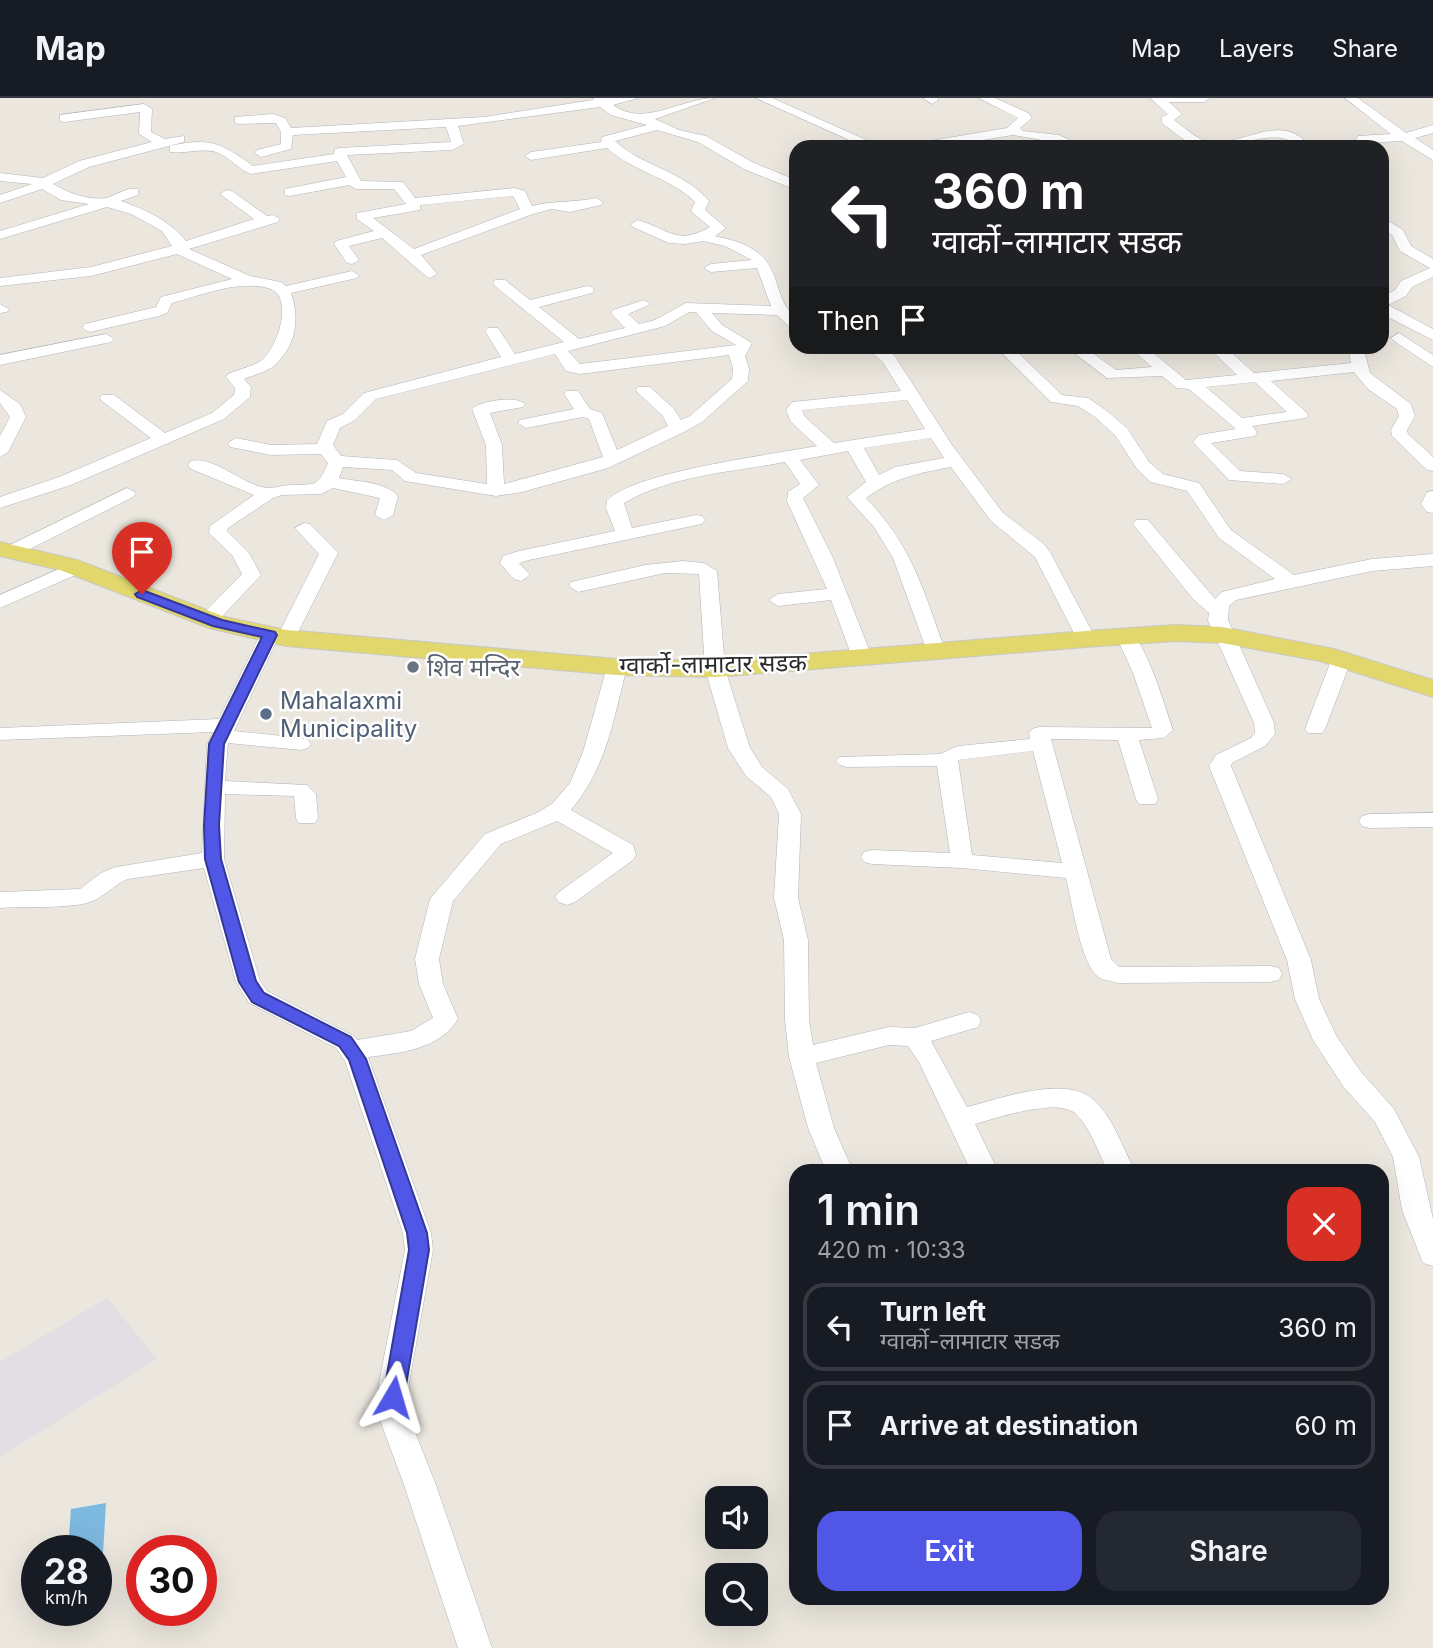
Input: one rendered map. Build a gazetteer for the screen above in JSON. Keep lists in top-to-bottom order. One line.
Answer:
{"streets":{"main road":["ग्वार्को-लामाटार सडक"]},"places":["शिव मन्दिर","Mahalaxmi Municipality"],"page":{"header":"Map","nav":["Map","Layers","Share"],"turn":["360 m","ग्वार्को-लामाटार सडक"],"then":"Then","heading":["1 min","420 m · 10:33"],"list":[{"name":"Turn left","note":"ग्वार्को-लामाटार सडक","value":"360 m"},{"name":"Arrive at destination","value":"60 m"}],"buttons":["Exit","Share"],"speed":"28 km/h","limit":"30"}}
